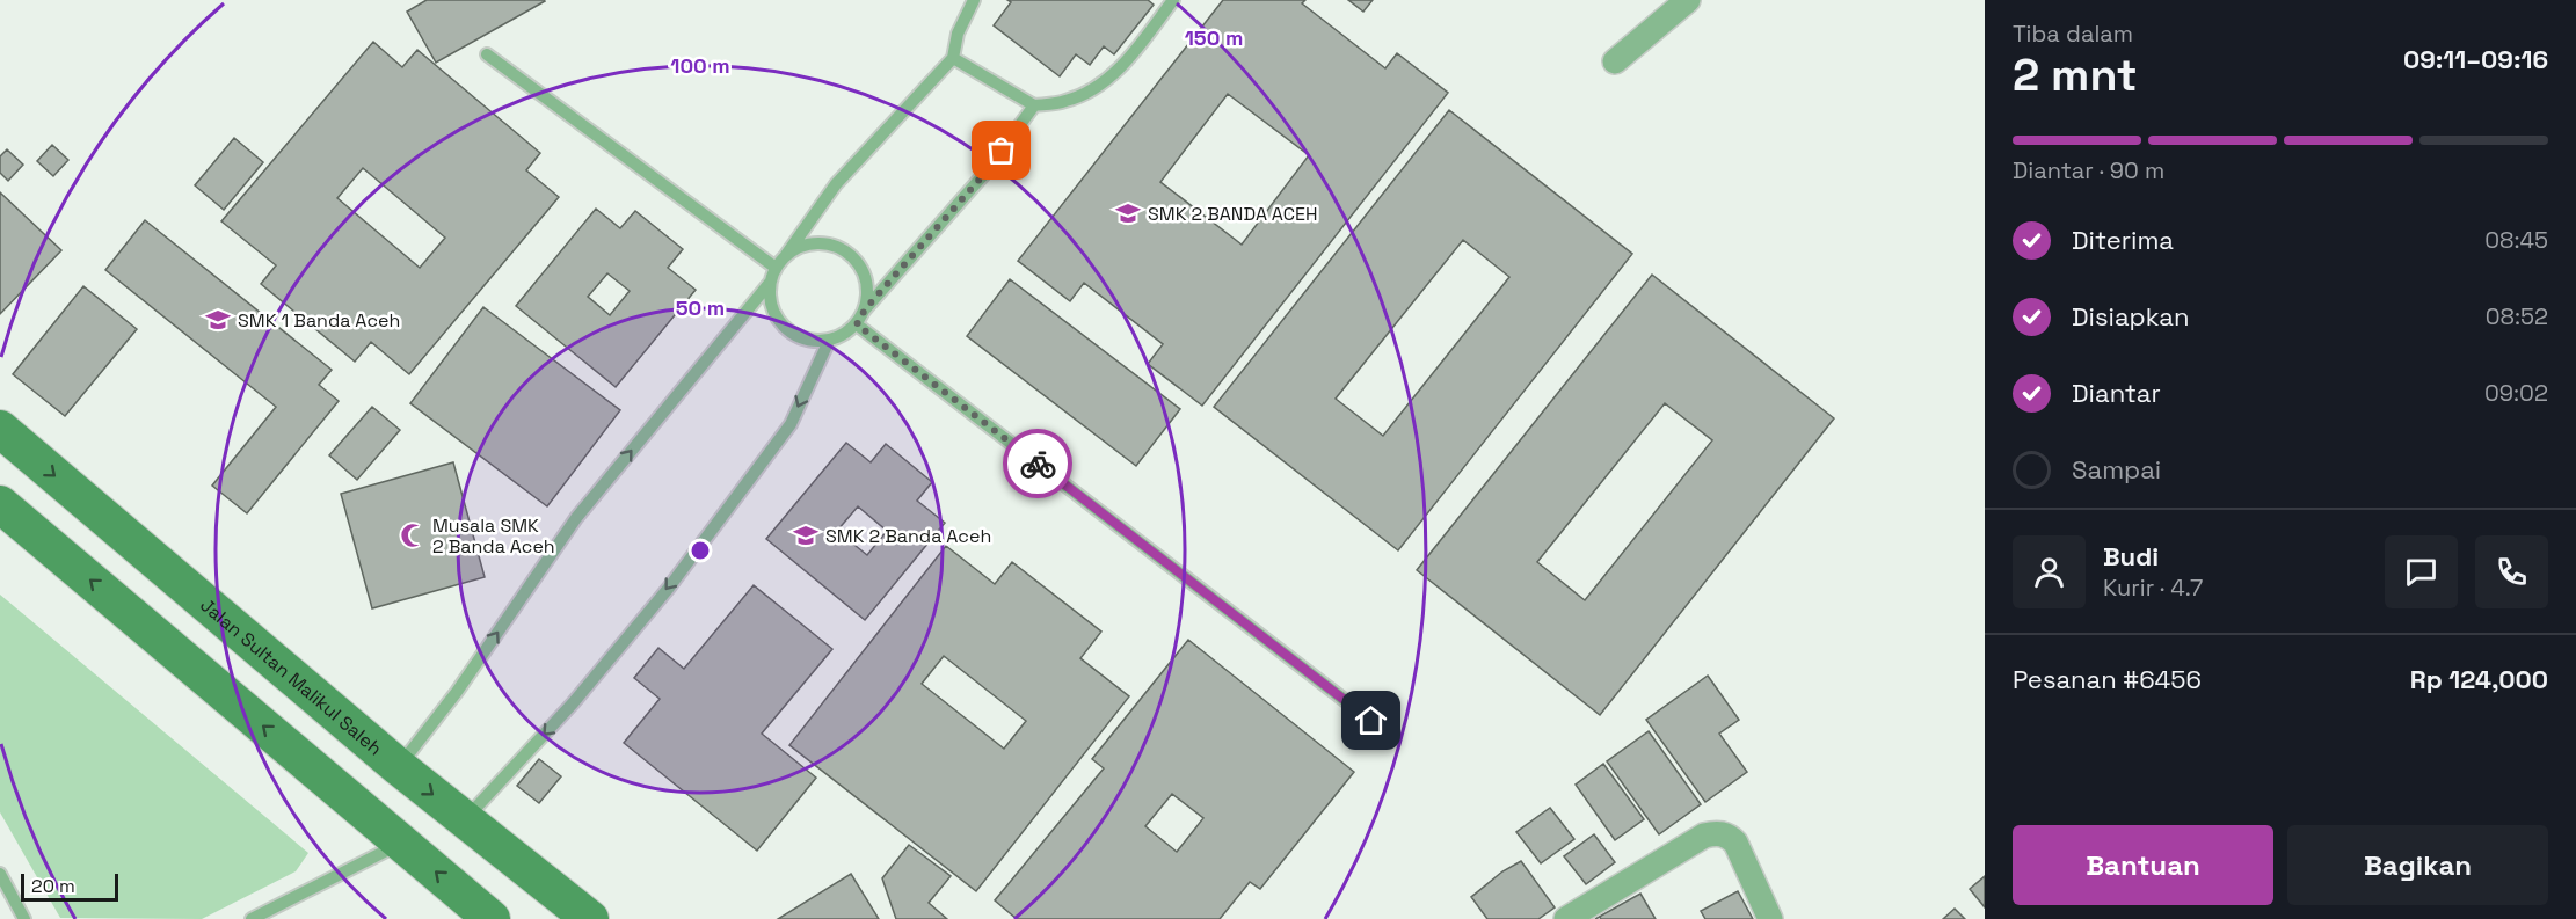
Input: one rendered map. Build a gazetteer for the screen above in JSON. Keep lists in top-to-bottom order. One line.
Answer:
{"streets":{"main road":["Jalan Sultan Malikul Saleh"]},"places":{"school or university":["SMK 2 BANDA ACEH","SMK 1 Banda Aceh","SMK 2 Banda Aceh"],"mosque":["Musala SMK 2 Banda Aceh"]},"scale_bar":"20 m","page":{"heading":["2 mnt","Tiba dalam","09:11–09:16"],"panel":["Budi","Kurir · 4.7","Pesanan #6456","Rp 124,000"],"bar":"Diantar · 90 m","list":[["Diterima","08:45"],["Disiapkan","08:52"],["Diantar","09:02"],"Sampai"],"buttons":["Bantuan","Bagikan"],"scale":"20 m"},"rings":["150 m","100 m","50 m"]}
